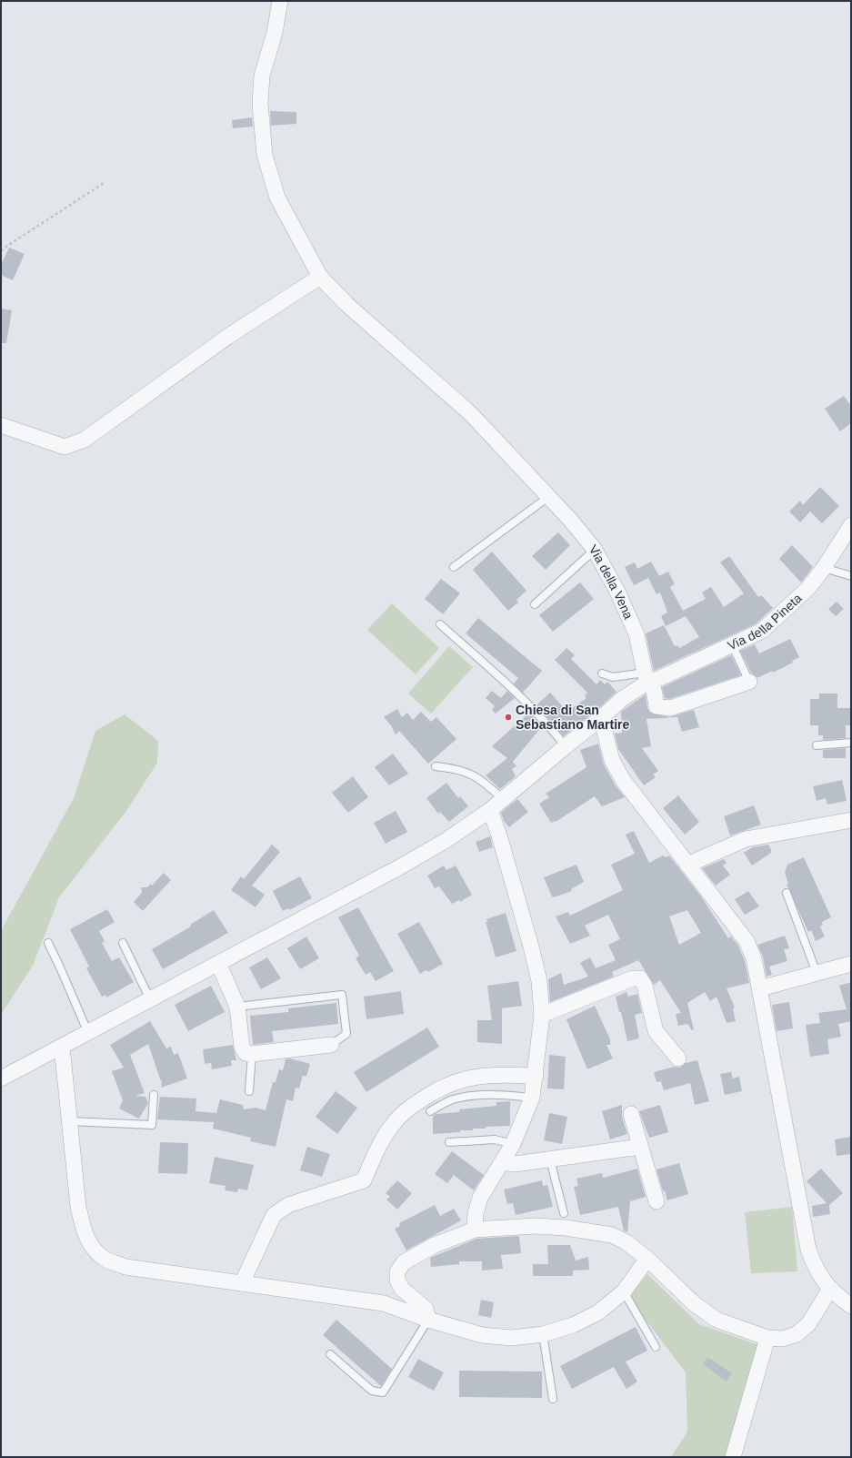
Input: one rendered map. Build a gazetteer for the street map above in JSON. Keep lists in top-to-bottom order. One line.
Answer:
{"streets":{"street":["Via della Vena","Via della Pineta"]},"crossings":[["Via della Vena","Via della Pineta"]],"places":["Chiesa di San Sebastiano Martire"]}
